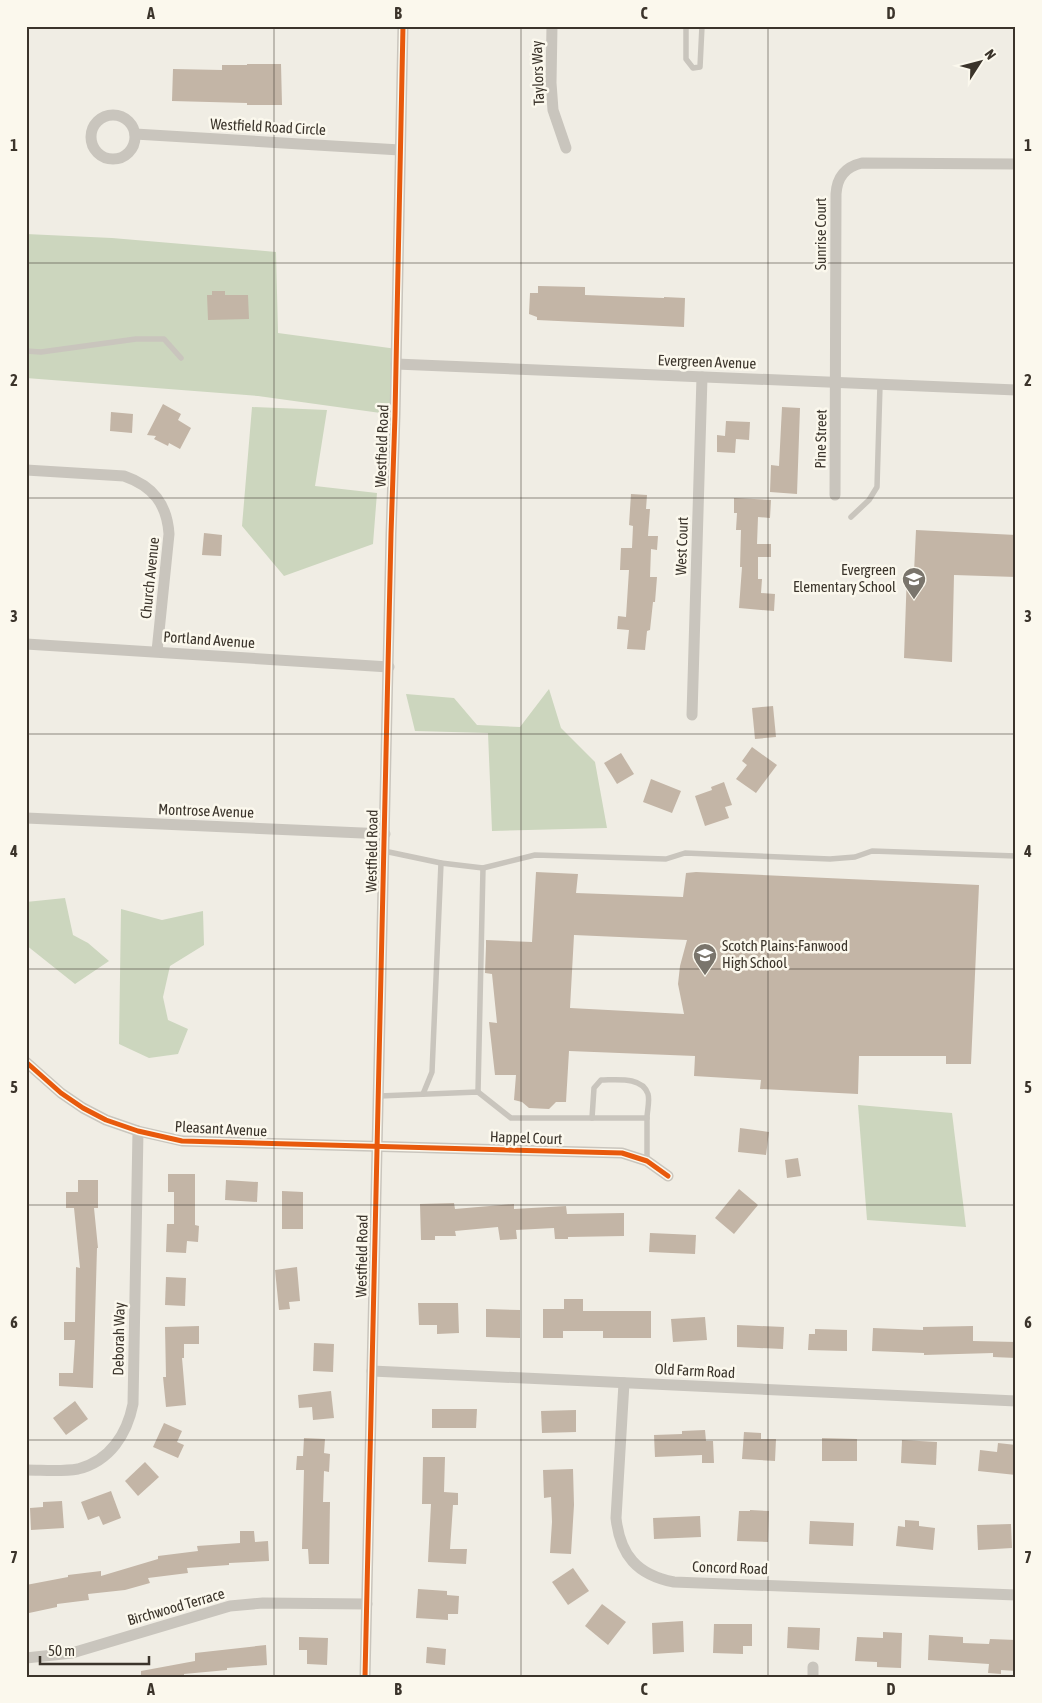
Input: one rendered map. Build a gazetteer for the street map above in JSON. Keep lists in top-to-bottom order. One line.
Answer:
{"streets":{"street":["Taylors Way","Westfield Road Circle","Sunrise Court","Evergreen Avenue","Pine Street","Westfield Road","West Court","Church Avenue","Portland Avenue","Montrose Avenue","Pleasant Avenue","Happel Court","Deborah Way","Old Farm Road","Concord Road","Birchwood Terrace"]},"crossings":[["Westfield Road Circle","Westfield Road"],["Sunrise Court","Evergreen Avenue"],["Sunrise Court","Pine Street"],["Evergreen Avenue","Pine Street"],["Evergreen Avenue","Westfield Road"],["Evergreen Avenue","West Court"],["Westfield Road","Portland Avenue"],["Westfield Road","Montrose Avenue"],["Westfield Road","Pleasant Avenue"],["Westfield Road","Happel Court"],["Westfield Road","Old Farm Road"],["Westfield Road","Birchwood Terrace"],["Church Avenue","Portland Avenue"],["Pleasant Avenue","Happel Court"],["Pleasant Avenue","Deborah Way"],["Old Farm Road","Concord Road"]],"places":{"school or university":["Evergreen Elementary School","Scotch Plains-Fanwood High School"]},"scale_bar":"50 m","north":"top right","grid":{"columns":["A","B","C","D"],"rows":["1","2","3","4","5","6","7"]}}
